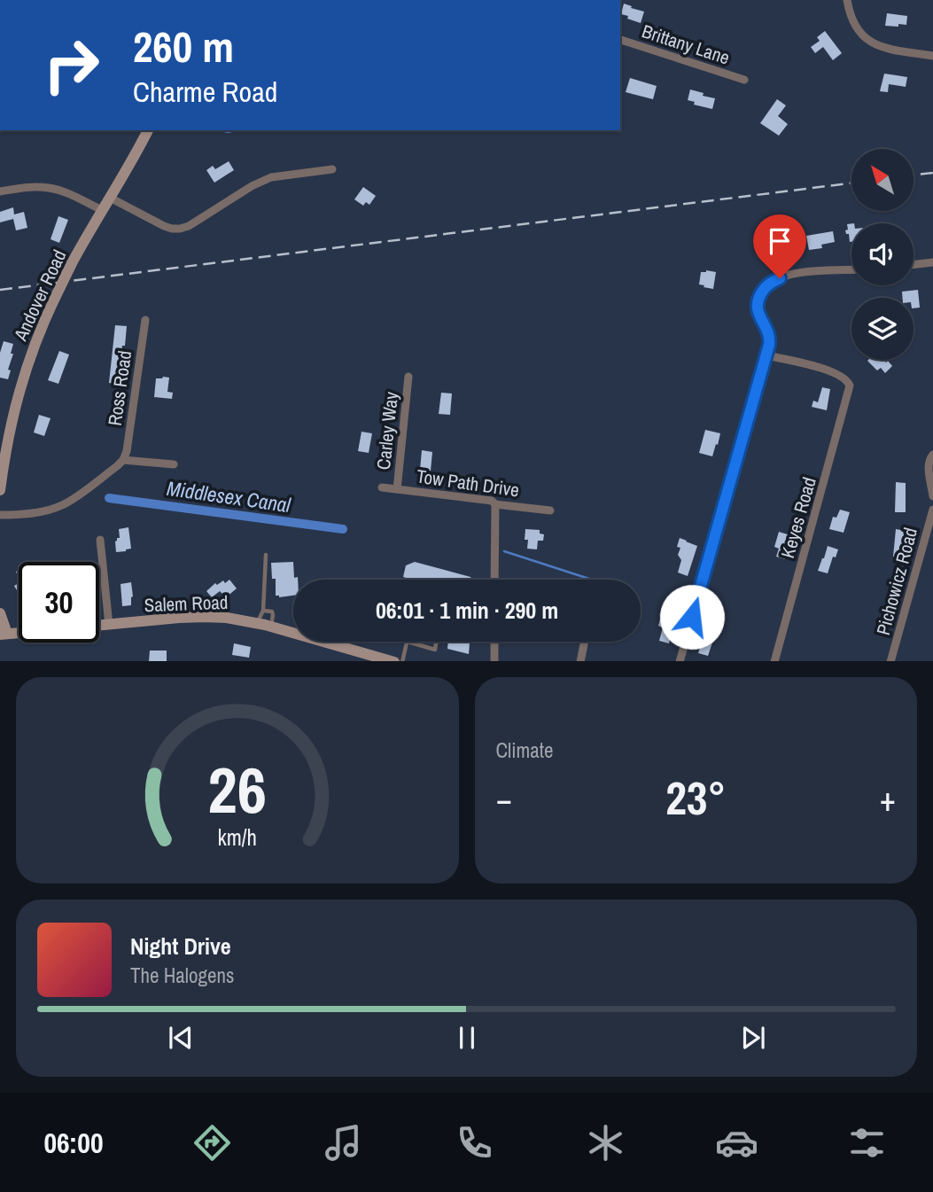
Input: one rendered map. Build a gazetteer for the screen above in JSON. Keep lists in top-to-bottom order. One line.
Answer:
{"streets":{"main road":["Andover Road","Salem Road"],"street":["Brittany Lane","Ross Road","Carley Way","Tow Path Drive","Keyes Road","Pichowicz Road"]},"crossings":[["Carley Way","Tow Path Drive"]],"water":["Middlesex Canal"],"north":"top left","page":{"turn":["260 m","Charme Road"],"limit":"30","trip":"06:01 · 1 min · 290 m","tile":"Climate","heat":["−","23°","+"],"song":["Night Drive","The Halogens"],"tabs":"06:00","gauge":["26","km/h"]}}
